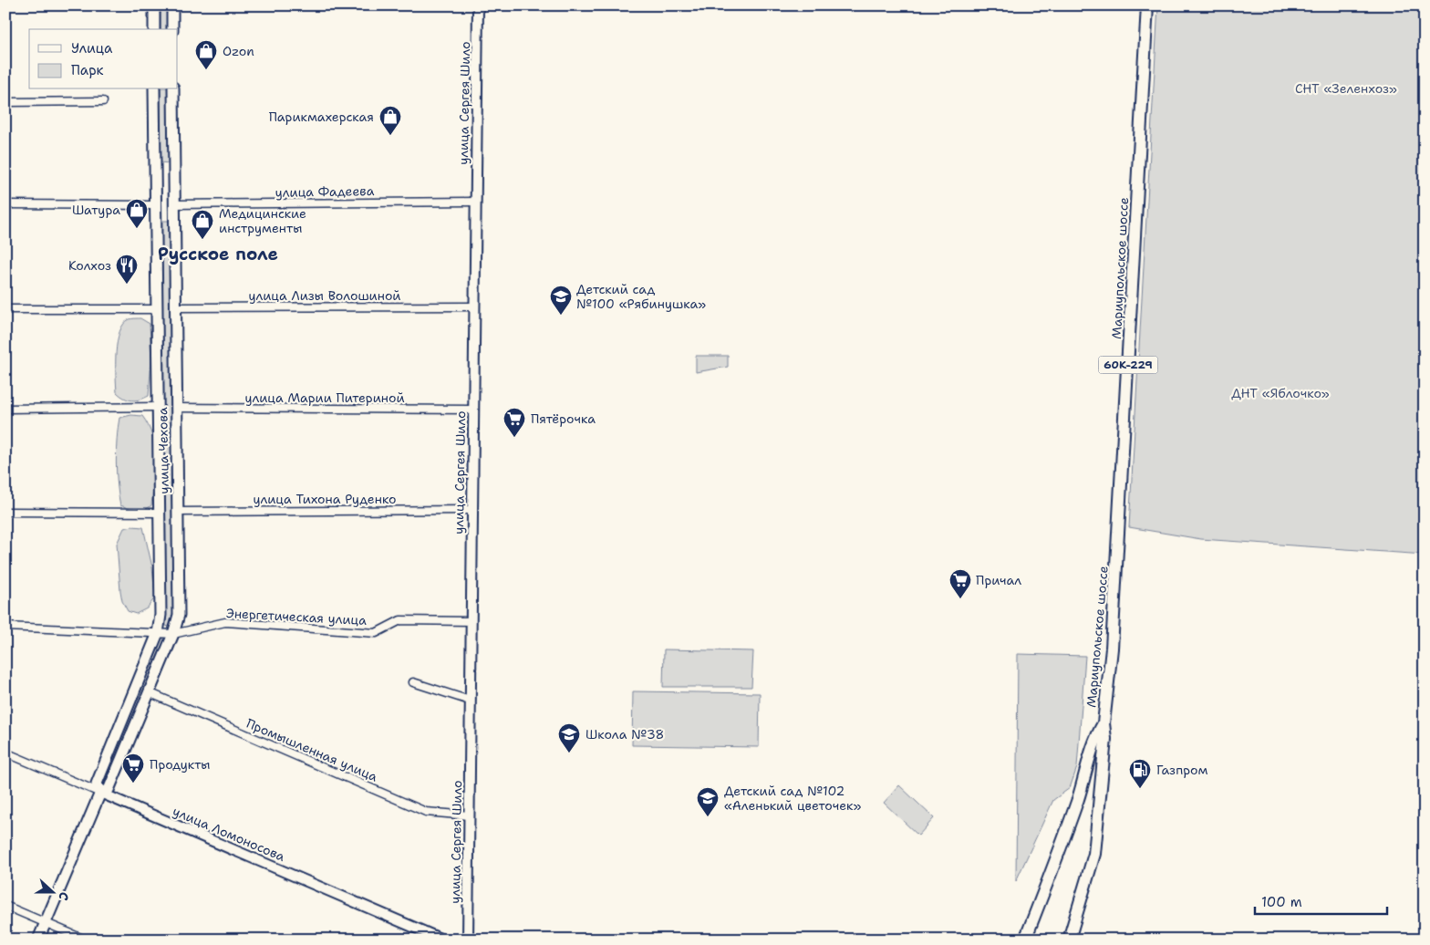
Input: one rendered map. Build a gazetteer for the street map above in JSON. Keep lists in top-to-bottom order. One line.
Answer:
{"streets":{"main road":["Мариупольское шоссе","60К-229","улица Чехова"],"street":["улица Сергея Шило","улица Фадеева","улица Лизы Волошиной","улица Марии Питериной","улица Тихона Руденко","Энергетическая улица","Промышленная улица","улица Ломоносова"]},"crossings":[["улица Сергея Шило","улица Фадеева"],["улица Сергея Шило","улица Лизы Волошиной"],["улица Сергея Шило","улица Марии Питериной"],["улица Сергея Шило","улица Тихона Руденко"],["улица Сергея Шило","Энергетическая улица"],["улица Сергея Шило","Промышленная улица"],["улица Фадеева","улица Чехова"],["улица Лизы Волошиной","улица Чехова"],["улица Марии Питериной","улица Чехова"],["улица Чехова","улица Тихона Руденко"],["улица Чехова","Энергетическая улица"],["улица Чехова","Промышленная улица"],["улица Чехова","улица Ломоносова"]],"districts":["Русское поле"],"parks":["СНТ «Зеленхоз»","ДНТ «Яблочко»"],"places":{"shop":["Ozon","Парикмахерская","Шатура","Медицинские инструменты"],"restaurant":["Колхоз"],"school or university":["Детский сад №100 «Рябинушка»","Школа №38","Детский сад №102 «Аленький цветочек»"],"supermarket":["Пятёрочка","Причал","Продукты"],"fuel station":["Газпром"]},"legend":["Улица","Парк"],"scale_bar":"100 m","north":"right"}
